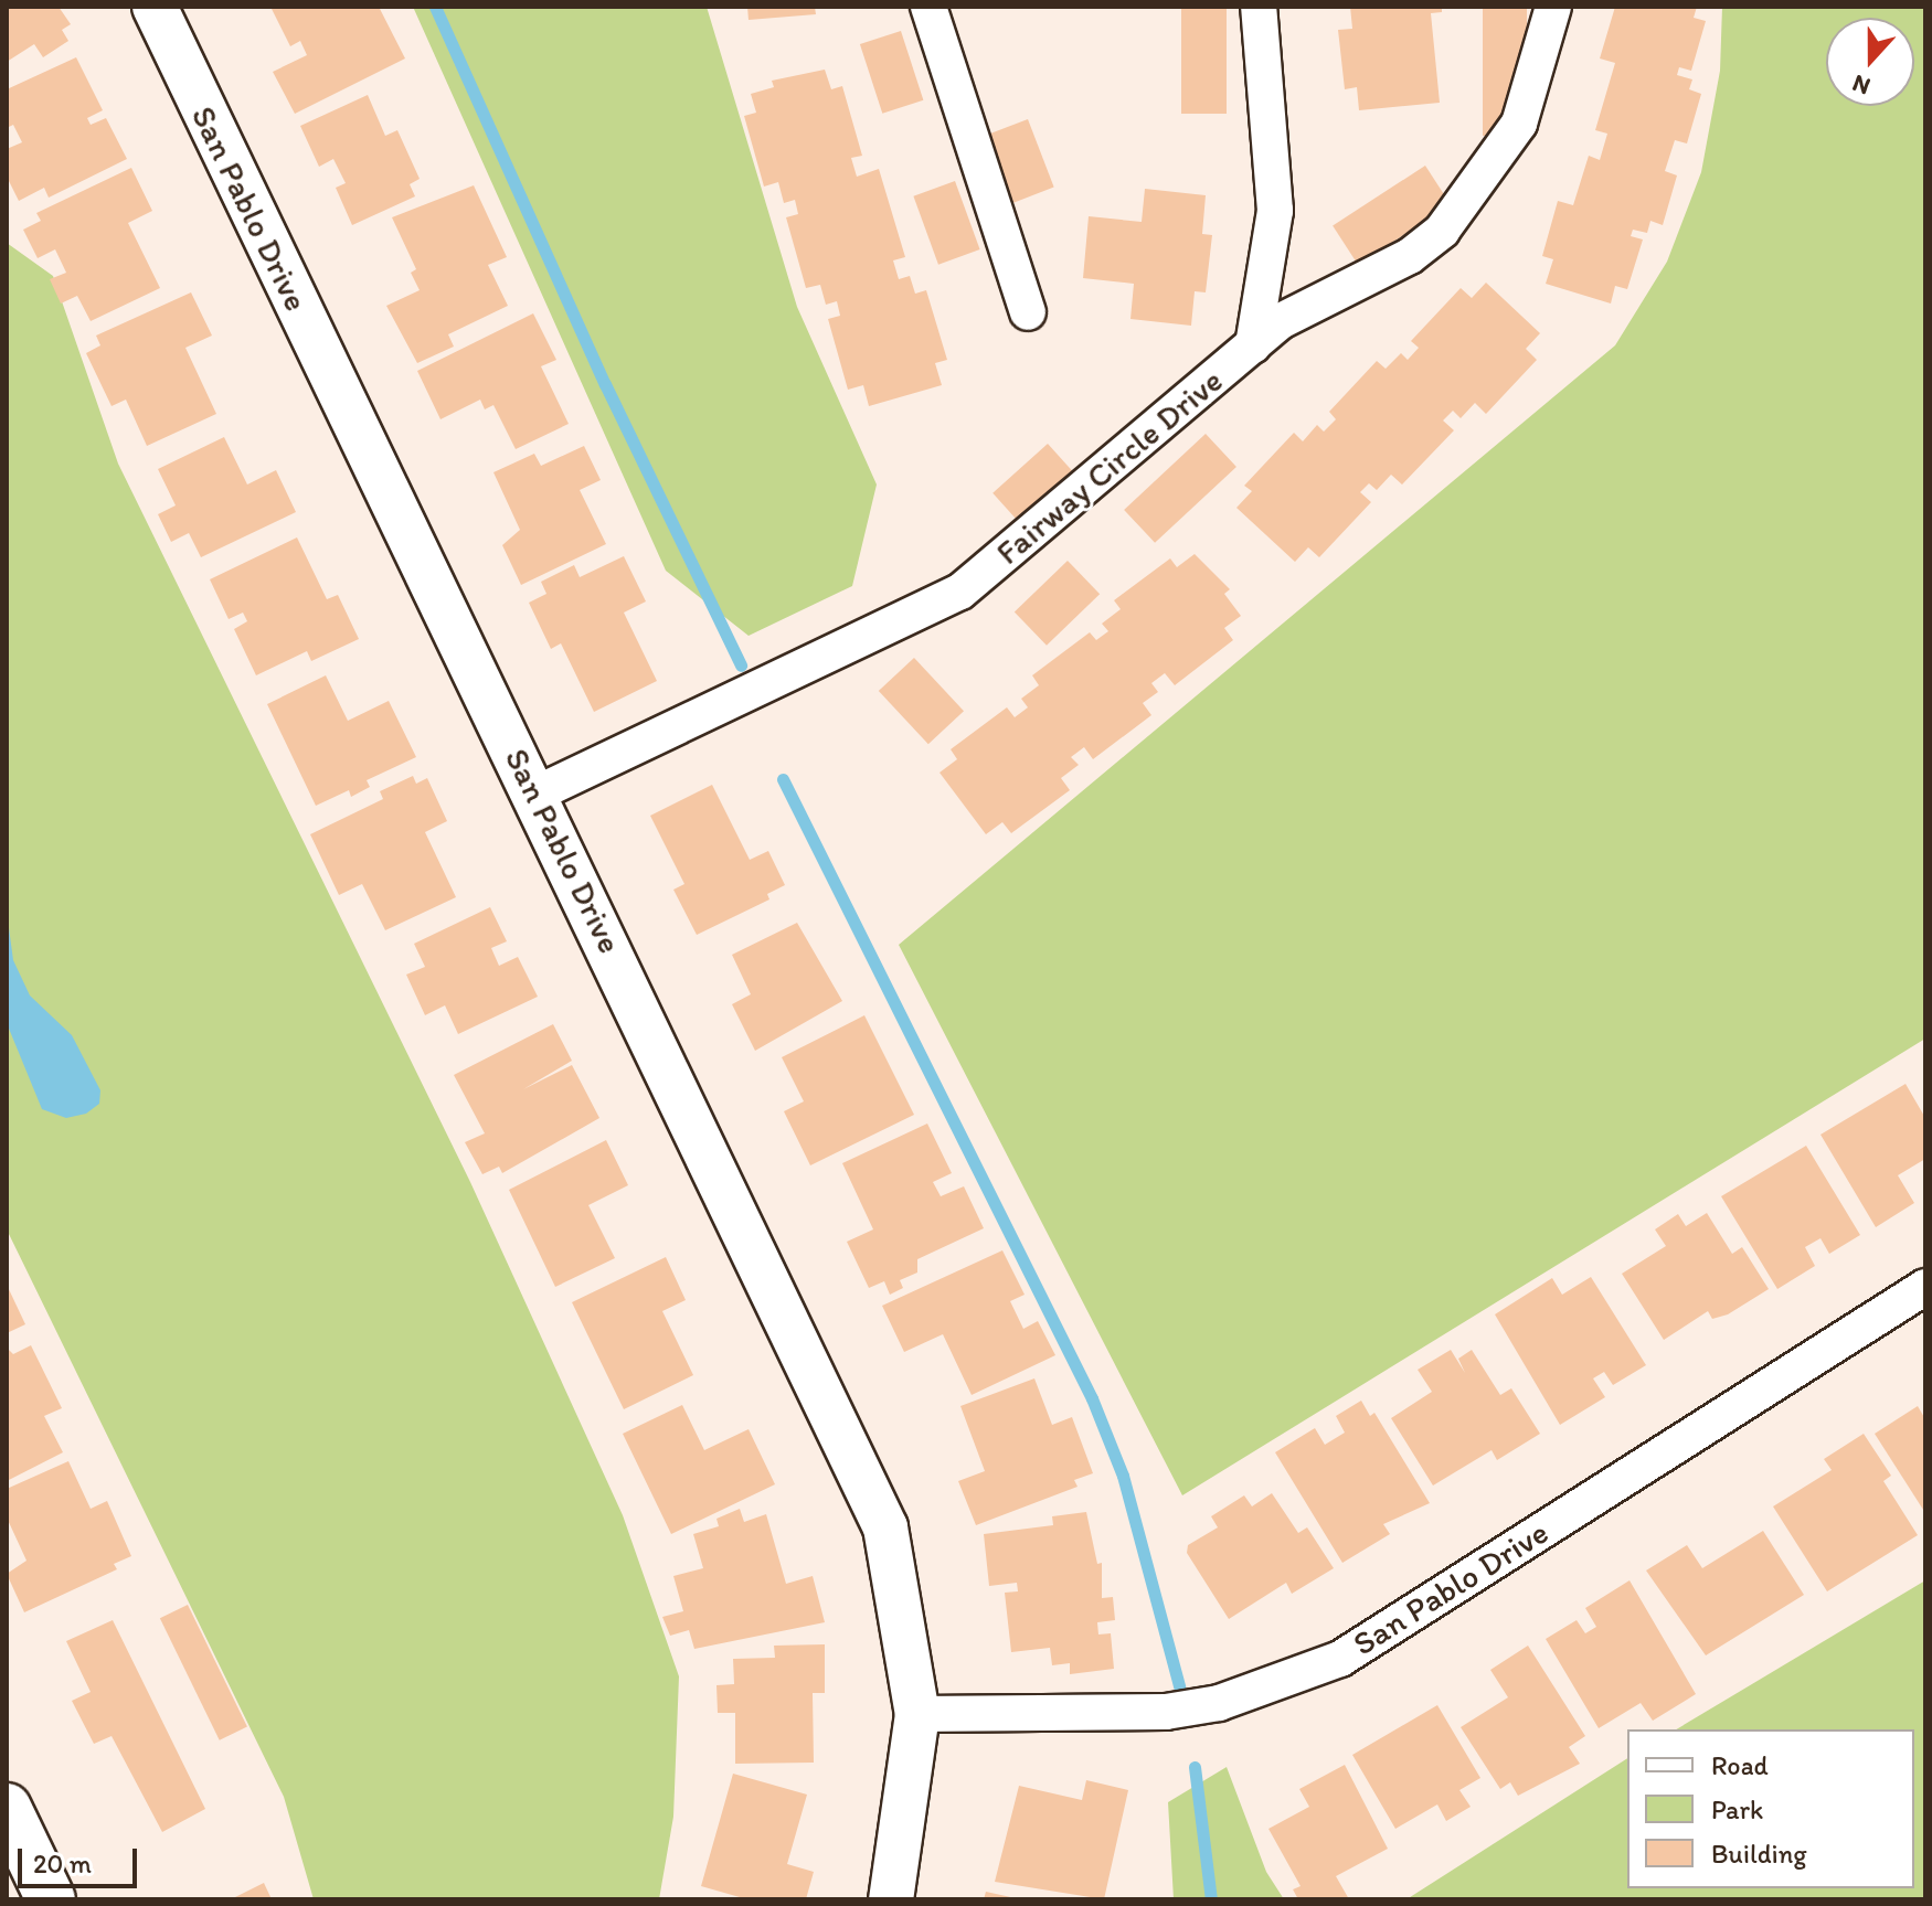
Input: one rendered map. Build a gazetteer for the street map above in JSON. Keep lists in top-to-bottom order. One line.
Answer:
{"streets":{"street":["San Pablo Drive","Fairway Circle Drive"]},"crossings":[["San Pablo Drive","Fairway Circle Drive"]],"legend":["Road","Park","Building"],"scale_bar":"20 m","north":"bottom"}
